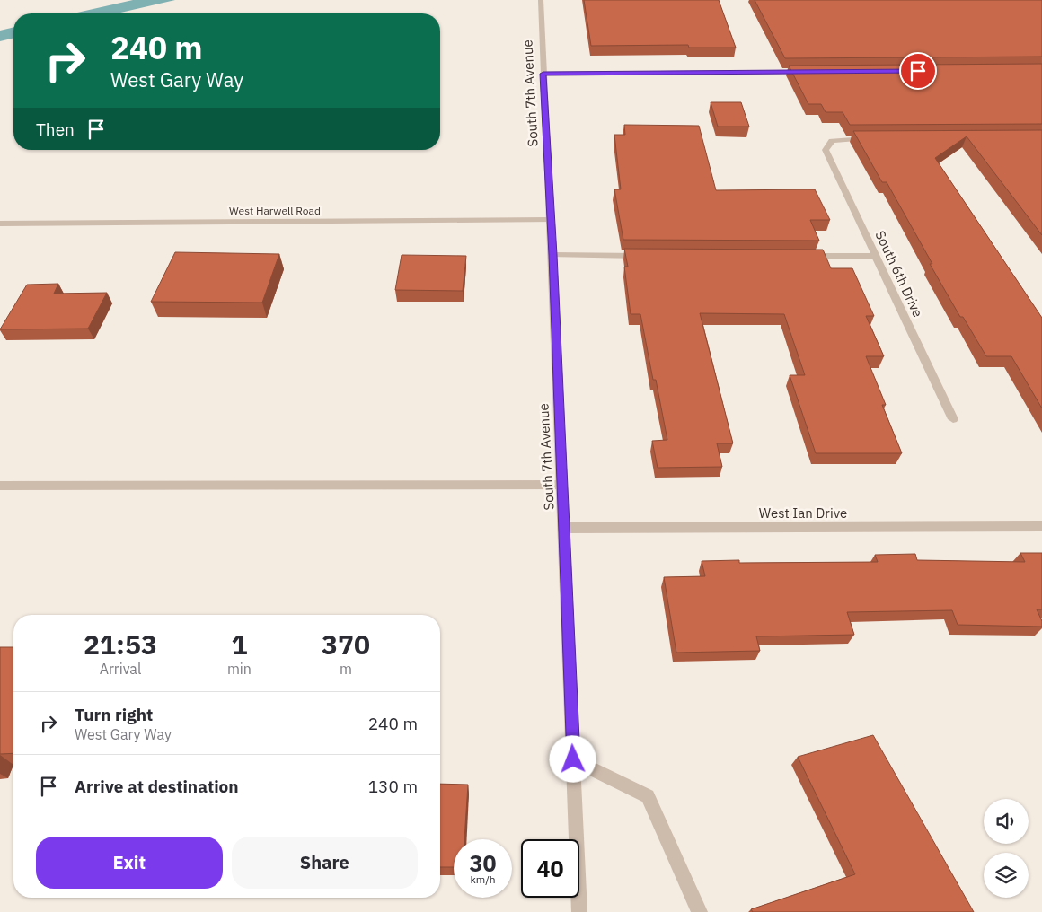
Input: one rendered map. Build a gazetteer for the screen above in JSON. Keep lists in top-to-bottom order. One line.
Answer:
{"streets":{"street":["South 7th Avenue","West Harwell Road","South 6th Drive","West Ian Drive"]},"crossings":[["South 7th Avenue","West Harwell Road"],["South 7th Avenue","West Ian Drive"]],"page":{"turn":["240 m","West Gary Way"],"then":"Then","eta":["21:53","Arrival","1","min","370","m"],"list":[{"name":"Turn right","note":"West Gary Way","value":"240 m"},{"name":"Arrive at destination","value":"130 m"}],"buttons":["Exit","Share"],"speed":"30 km/h","limit":"40"}}
